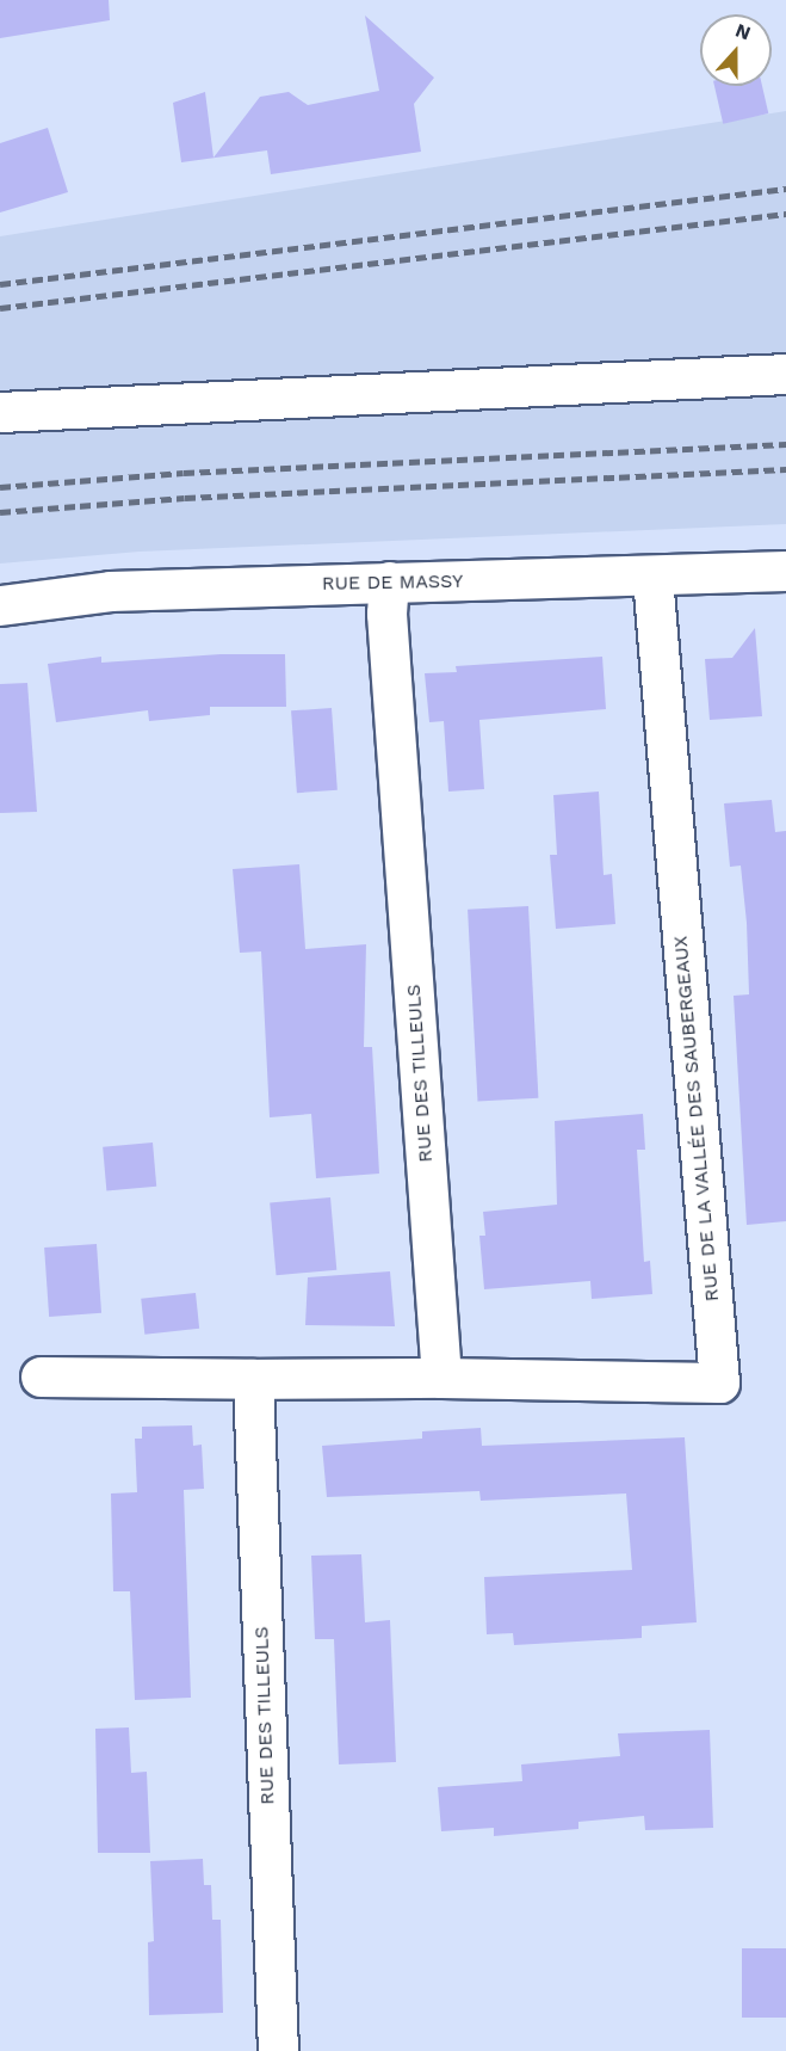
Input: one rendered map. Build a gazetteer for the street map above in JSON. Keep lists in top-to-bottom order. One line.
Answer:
{"streets":{"street":["RUE DE MASSY","RUE DES TILLEULS","RUE DE LA VALLÉE DES SAUBERGEAUX"]},"crossings":[["RUE DE MASSY","RUE DES TILLEULS"],["RUE DE MASSY","RUE DE LA VALLÉE DES SAUBERGEAUX"],["RUE DES TILLEULS","RUE DE LA VALLÉE DES SAUBERGEAUX"]],"north":"top"}
